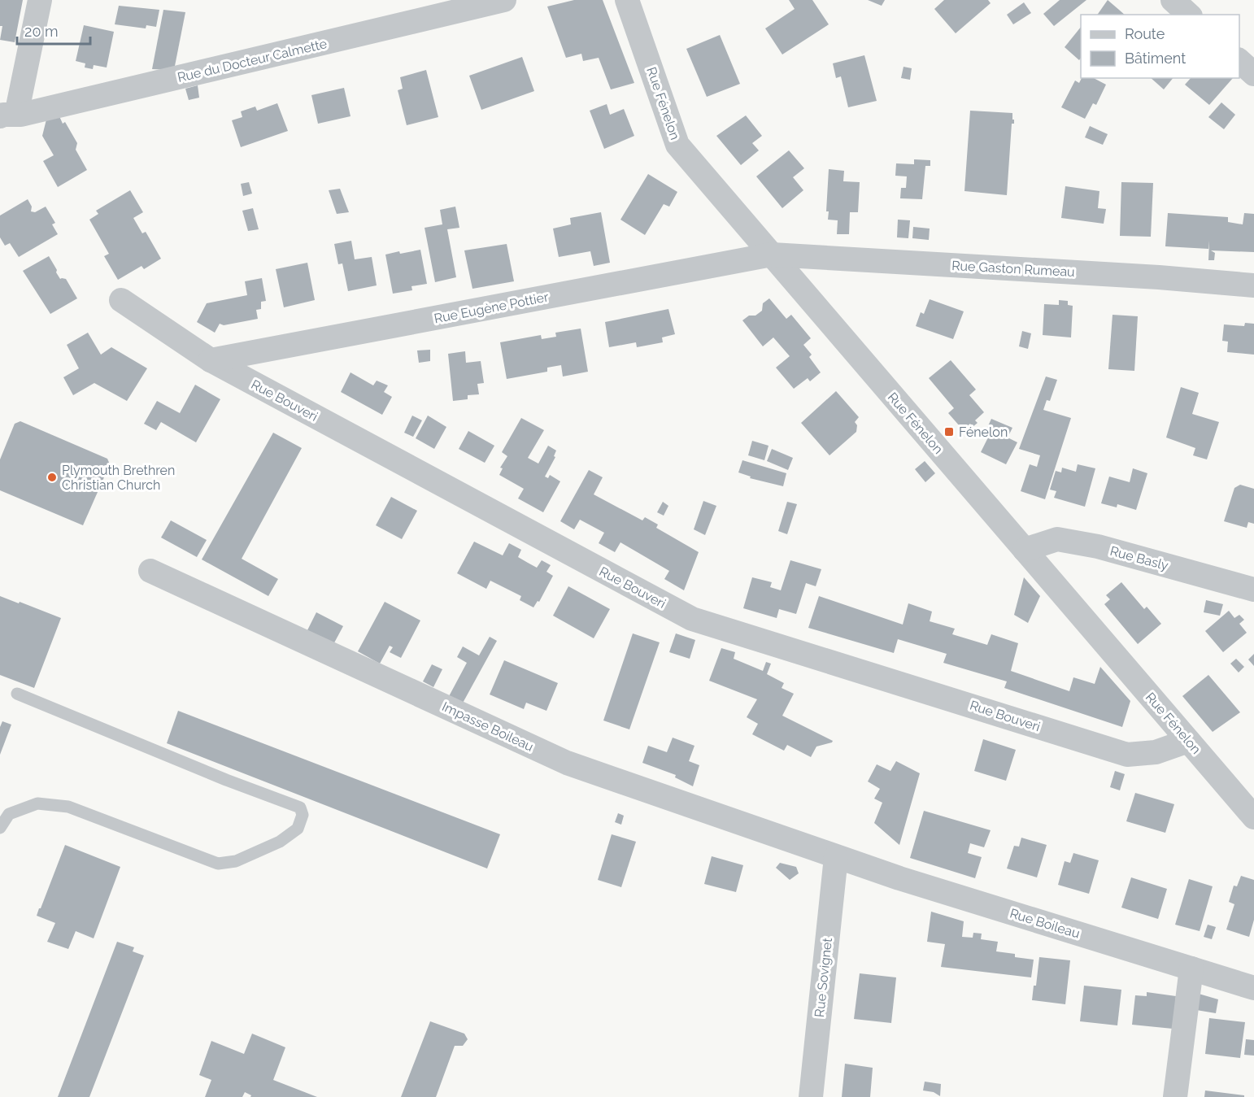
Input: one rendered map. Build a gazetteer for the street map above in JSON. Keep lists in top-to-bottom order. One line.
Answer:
{"streets":{"street":["Rue du Docteur Calmette","Rue Fénelon","Rue Gaston Rumeau","Rue Eugène Pottier","Rue Bouveri","Rue Basly","Impasse Boileau","Rue Boileau","Rue Sovignet"]},"crossings":[["Rue Fénelon","Rue Gaston Rumeau"],["Rue Fénelon","Rue Eugène Pottier"],["Rue Fénelon","Rue Bouveri"],["Rue Fénelon","Rue Basly"],["Rue Gaston Rumeau","Rue Eugène Pottier"],["Rue Eugène Pottier","Rue Bouveri"],["Impasse Boileau","Rue Boileau"],["Impasse Boileau","Rue Sovignet"],["Rue Boileau","Rue Sovignet"]],"places":{"transit":["Fénelon"],"other":["Plymouth Brethren Christian Church"]},"legend":["Route","Bâtiment"],"scale_bar":"20 m"}
